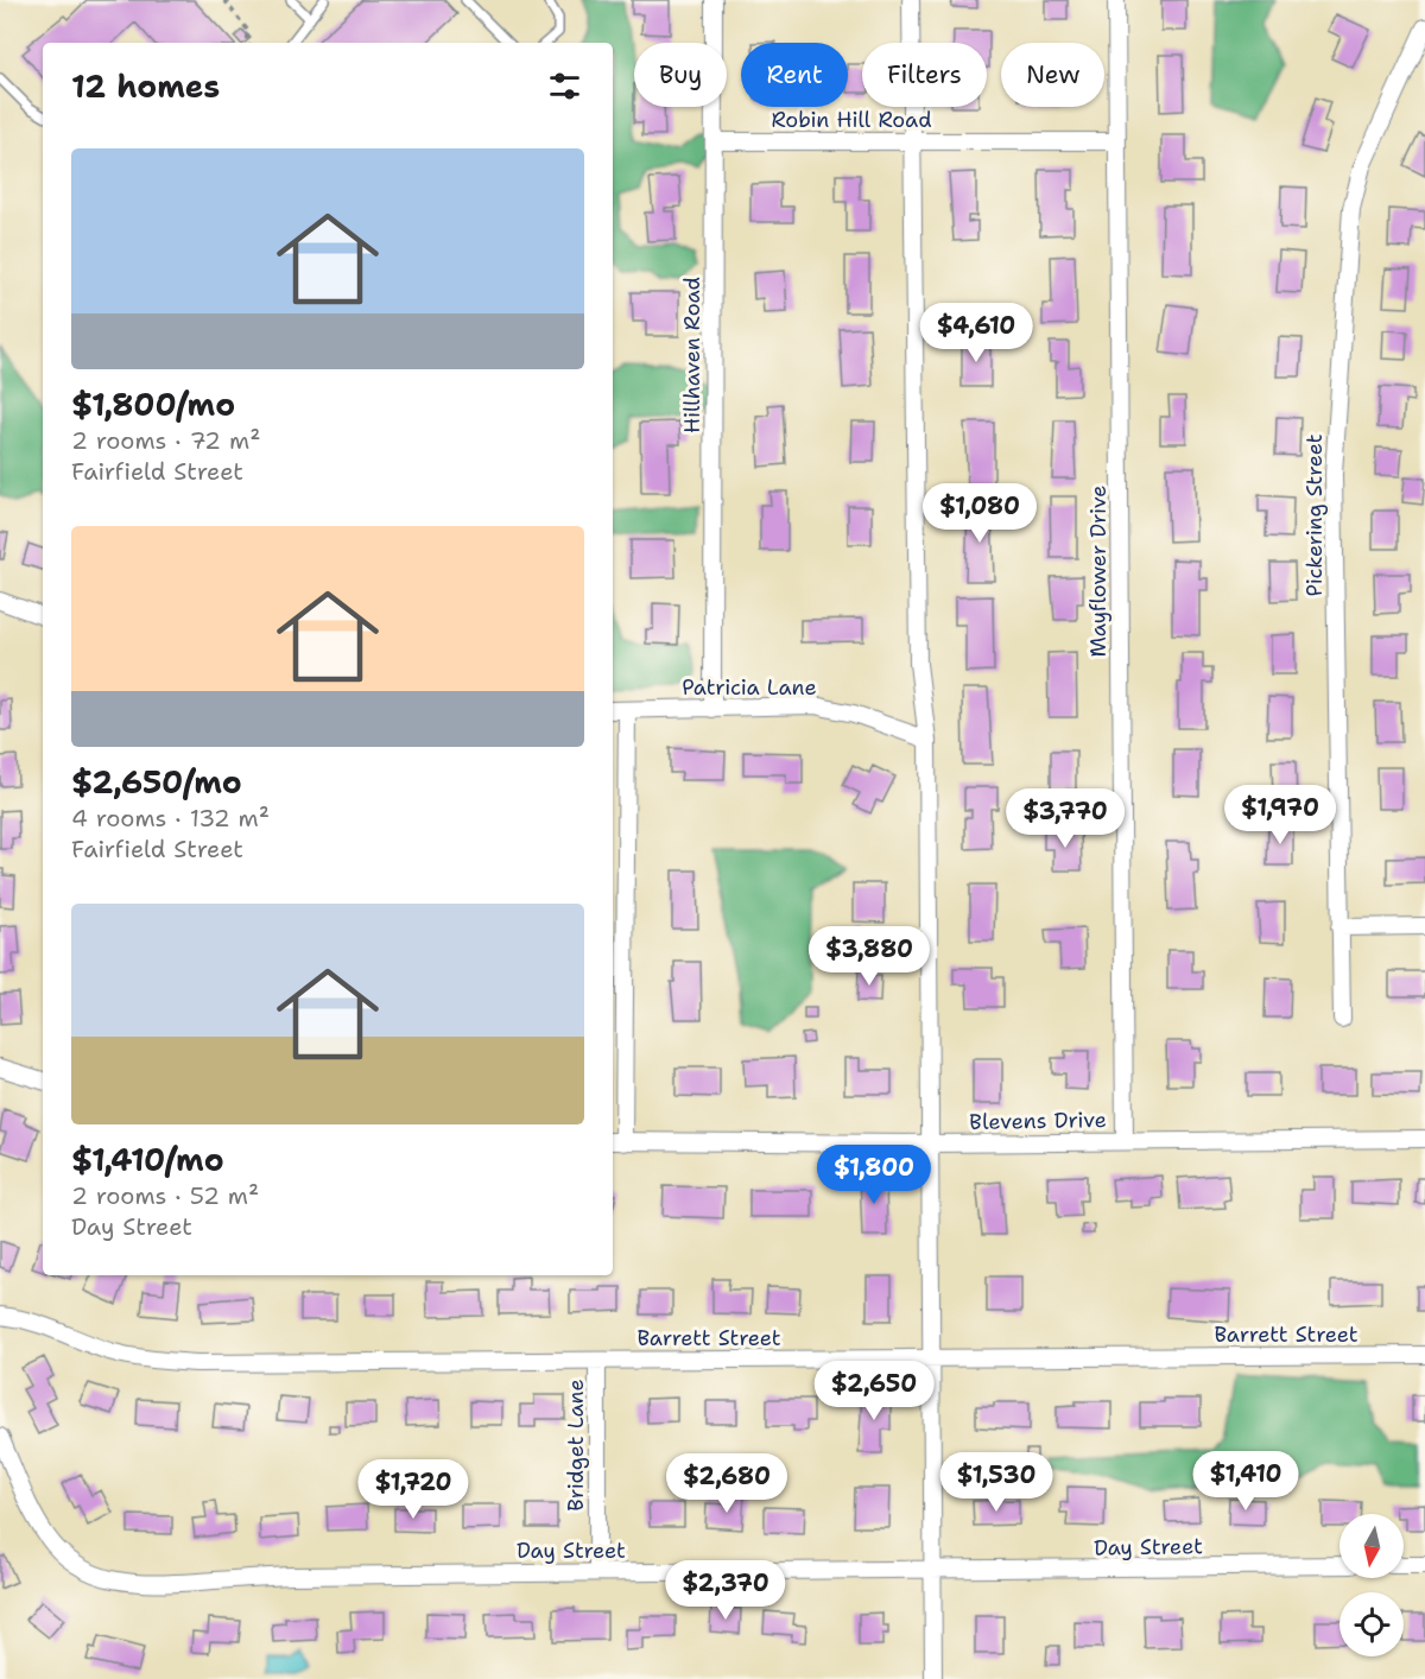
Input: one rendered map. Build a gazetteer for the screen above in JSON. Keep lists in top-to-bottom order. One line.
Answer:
{"streets":{"street":["Robin Hill Road","Hillhaven Road","Pickering Street","Mayflower Drive","Patricia Lane","Blevens Drive","Barrett Street","Bridget Lane","Day Street"]},"crossings":[["Robin Hill Road","Hillhaven Road"],["Robin Hill Road","Mayflower Drive"],["Hillhaven Road","Patricia Lane"],["Mayflower Drive","Blevens Drive"],["Barrett Street","Bridget Lane"],["Bridget Lane","Day Street"]],"north":"bottom","page":{"chip":["Buy","Rent","Filters","New"],"heading":"12 homes","list":[{"name":"$1,800/mo","note":"2 rooms · 72 m² · Fairfield Street"},{"name":"$2,650/mo","note":"4 rooms · 132 m² · Fairfield Street"},{"name":"$1,410/mo","note":"2 rooms · 52 m² · Day Street"}],"price":["$4,610","$1,080","$1,970","$3,770","$3,880","$1,800","$2,650","$1,410","$1,530","$2,680","$1,720","$2,370"]}}
